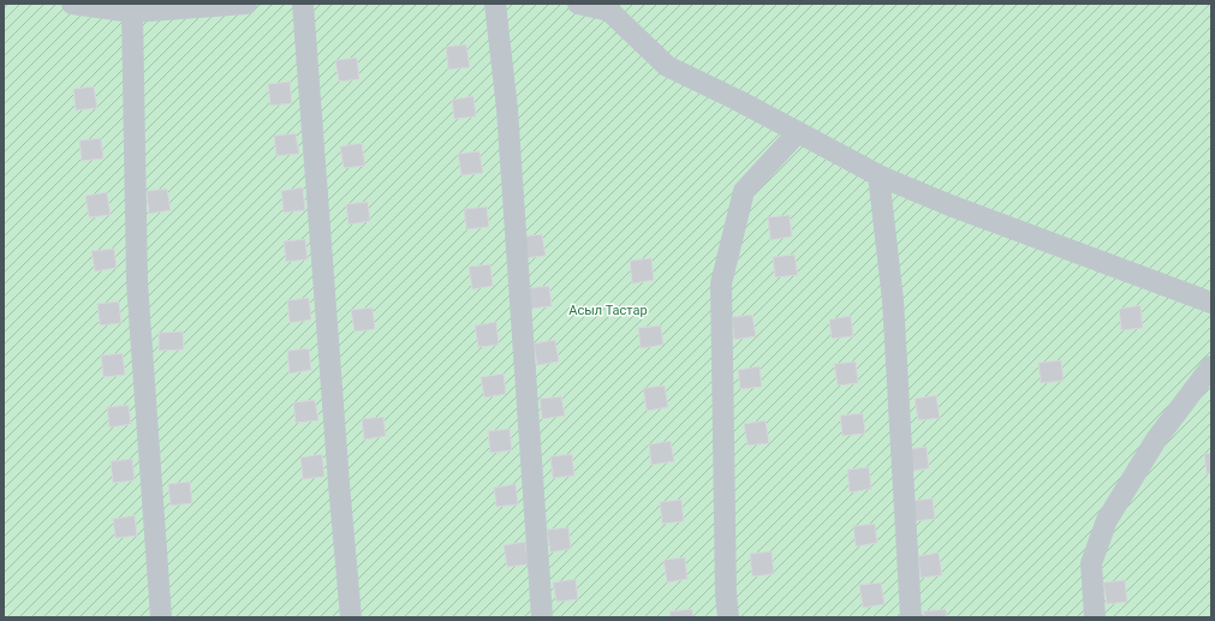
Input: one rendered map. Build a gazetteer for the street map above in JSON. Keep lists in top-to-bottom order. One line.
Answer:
{"parks":["Асыл Тастар"]}
